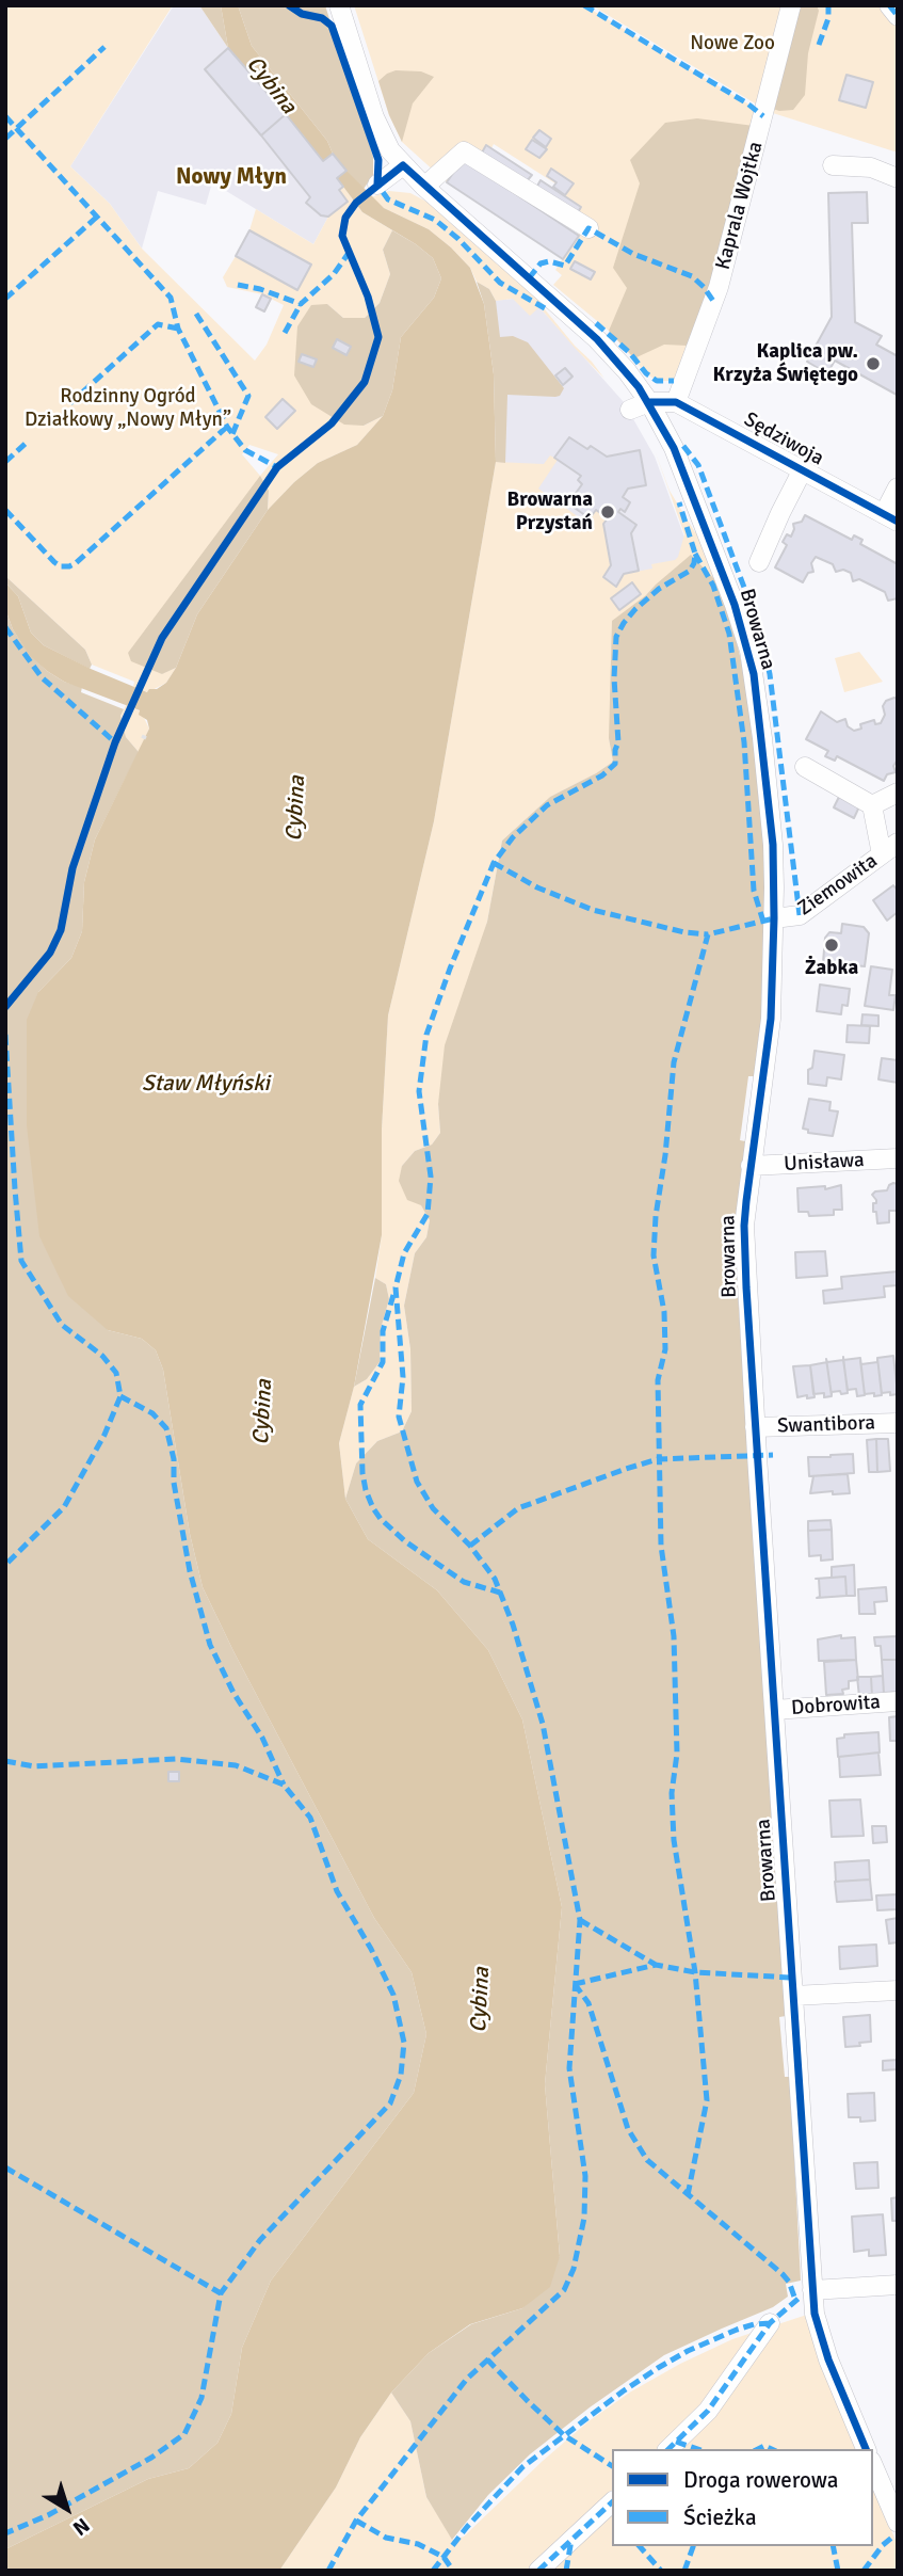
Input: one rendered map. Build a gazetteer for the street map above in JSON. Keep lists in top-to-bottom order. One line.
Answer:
{"streets":{"street":["Kaprala Wojtka","Sędziwoja","Browarna","Ziemowita","Unisława","Swantibora","Dobrowita"]},"crossings":[["Kaprala Wojtka","Sędziwoja"],["Sędziwoja","Browarna"],["Browarna","Ziemowita"],["Browarna","Unisława"],["Browarna","Swantibora"],["Browarna","Dobrowita"]],"districts":["Nowy Młyn"],"water":["Cybina","Staw Młyński"],"parks":["Nowe Zoo","Rodzinny Ogród Działkowy „Nowy Młyn”"],"places":["Kaplica pw. Krzyża Świętego","Browarna Przystań","Żabka"],"legend":["Droga rowerowa","Ścieżka"],"north":"bottom right"}
